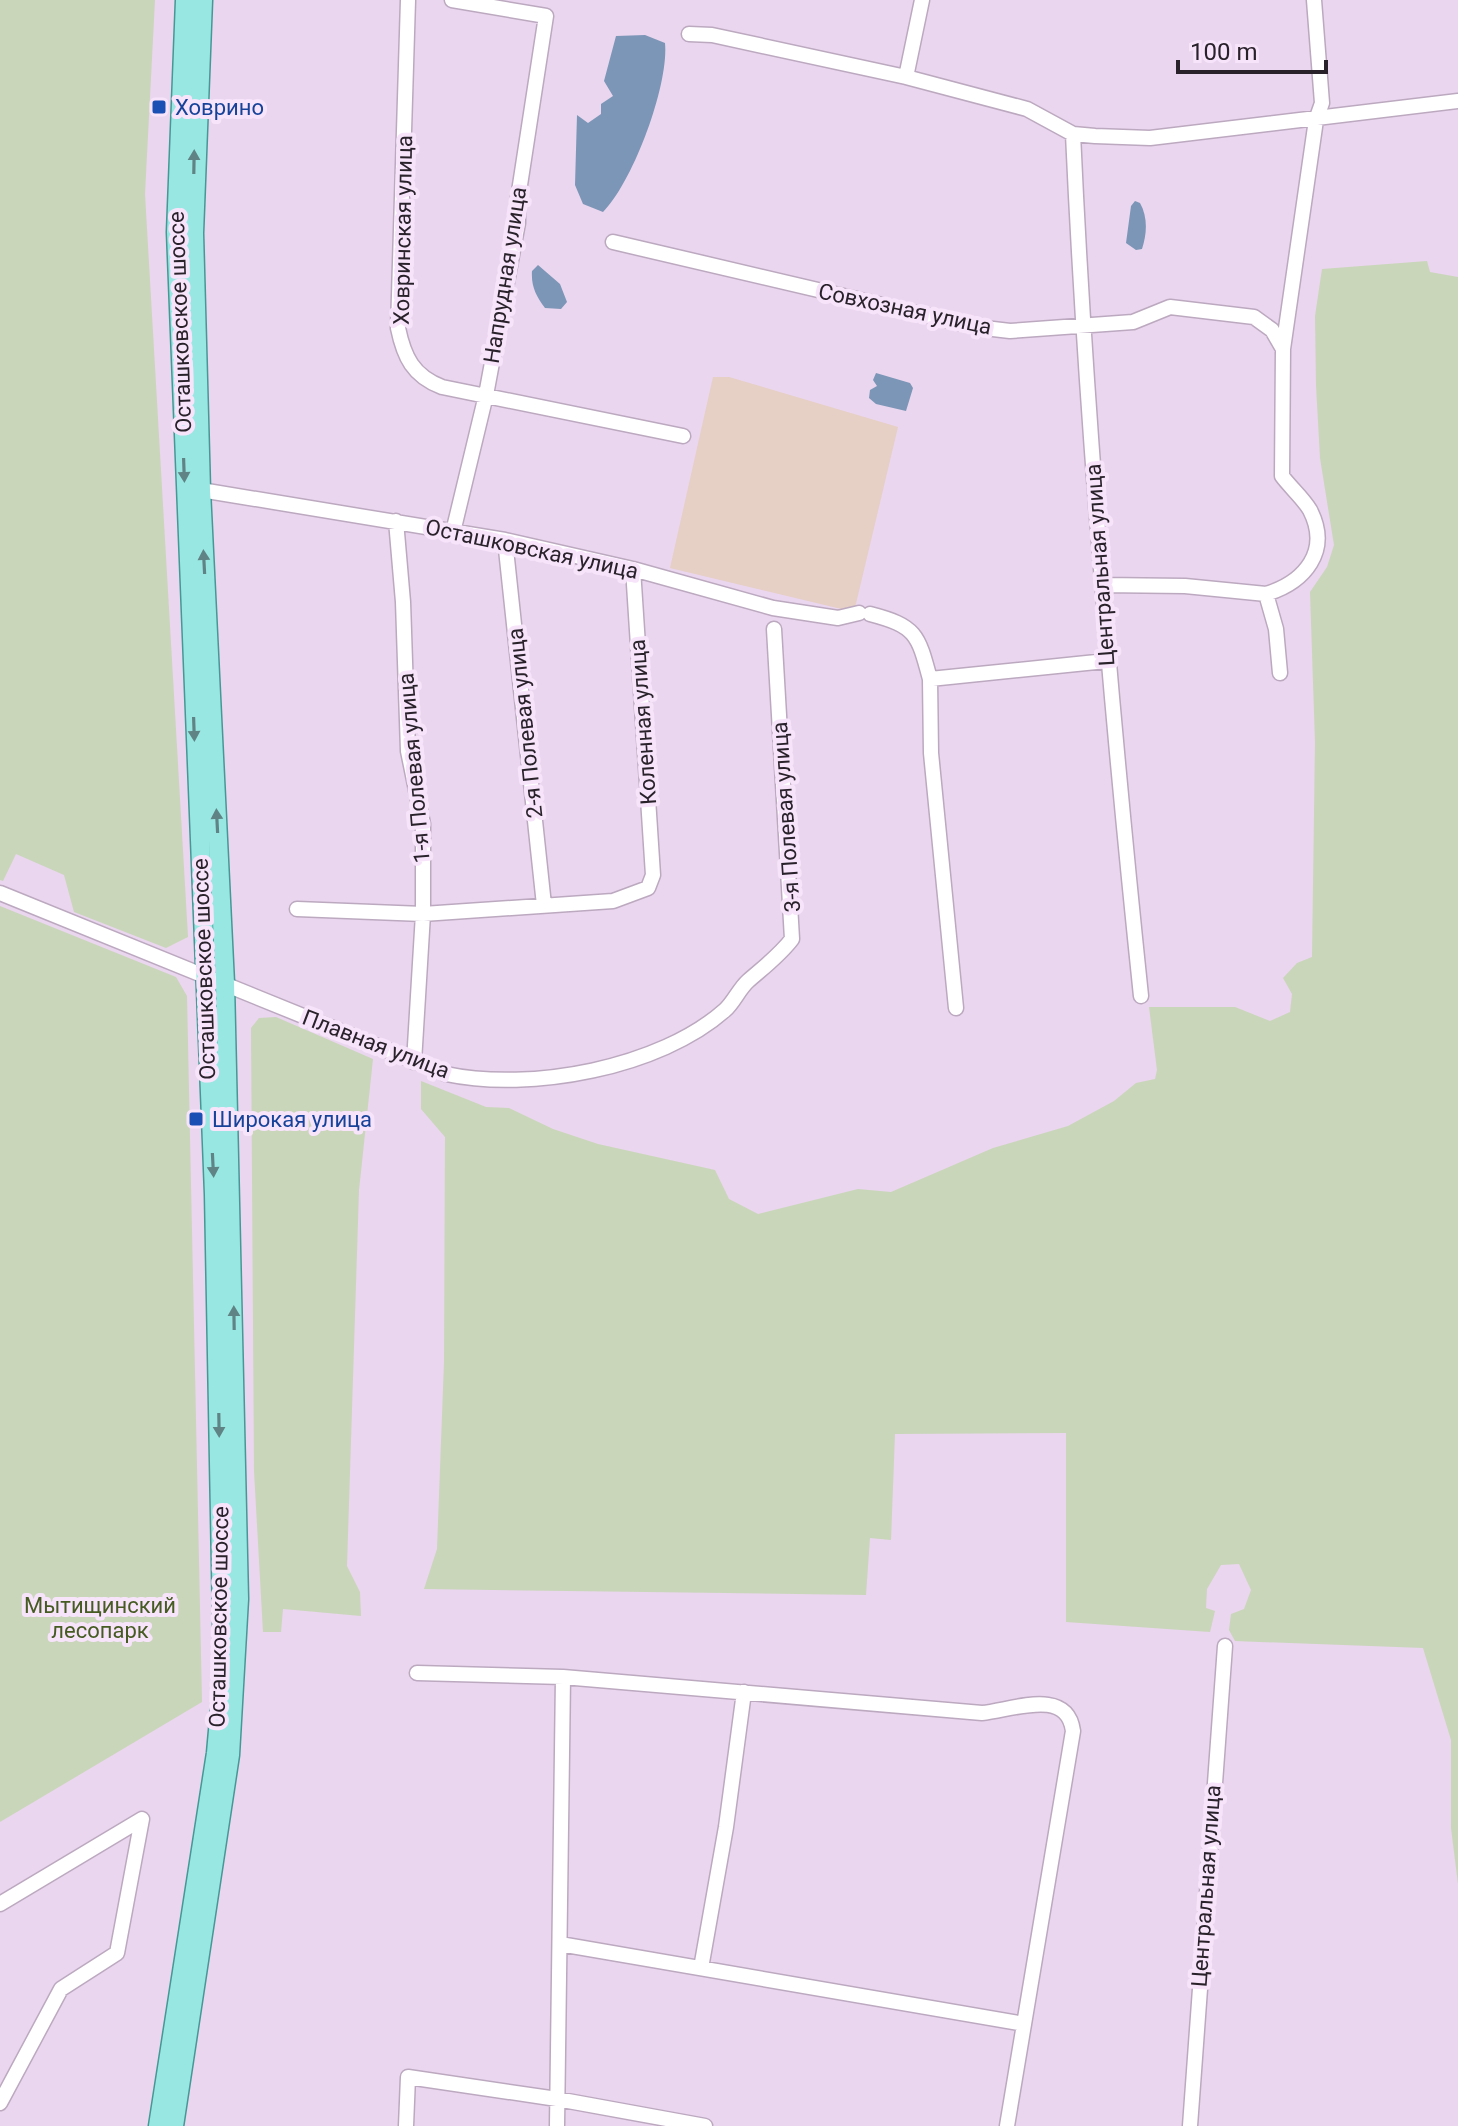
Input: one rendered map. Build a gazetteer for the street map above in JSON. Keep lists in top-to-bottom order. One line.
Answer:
{"streets":{"main road":["Осташковское шоссе"],"street":["Ховринская улица","Напрудная улица","Совхозная улица","Осташковская улица","Центральная улица","Коленная улица","2-я Полевая улица","1-я Полевая улица","3-я Полевая улица","Плавная улица"]},"crossings":[["Ховринская улица","Напрудная улица"],["Напрудная улица","Осташковская улица"],["Совхозная улица","Центральная улица"],["Осташковское шоссе","Осташковская улица"],["Осташковское шоссе","Плавная улица"],["Осташковская улица","Коленная улица"],["Осташковская улица","2-я Полевая улица"],["Осташковская улица","1-я Полевая улица"],["Коленная улица","2-я Полевая улица"],["1-я Полевая улица","Плавная улица"],["3-я Полевая улица","Плавная улица"]],"parks":["Мытищинский лесопарк"],"places":{"transit":["Ховрино","Широкая улица"]},"scale_bar":"100 m"}
